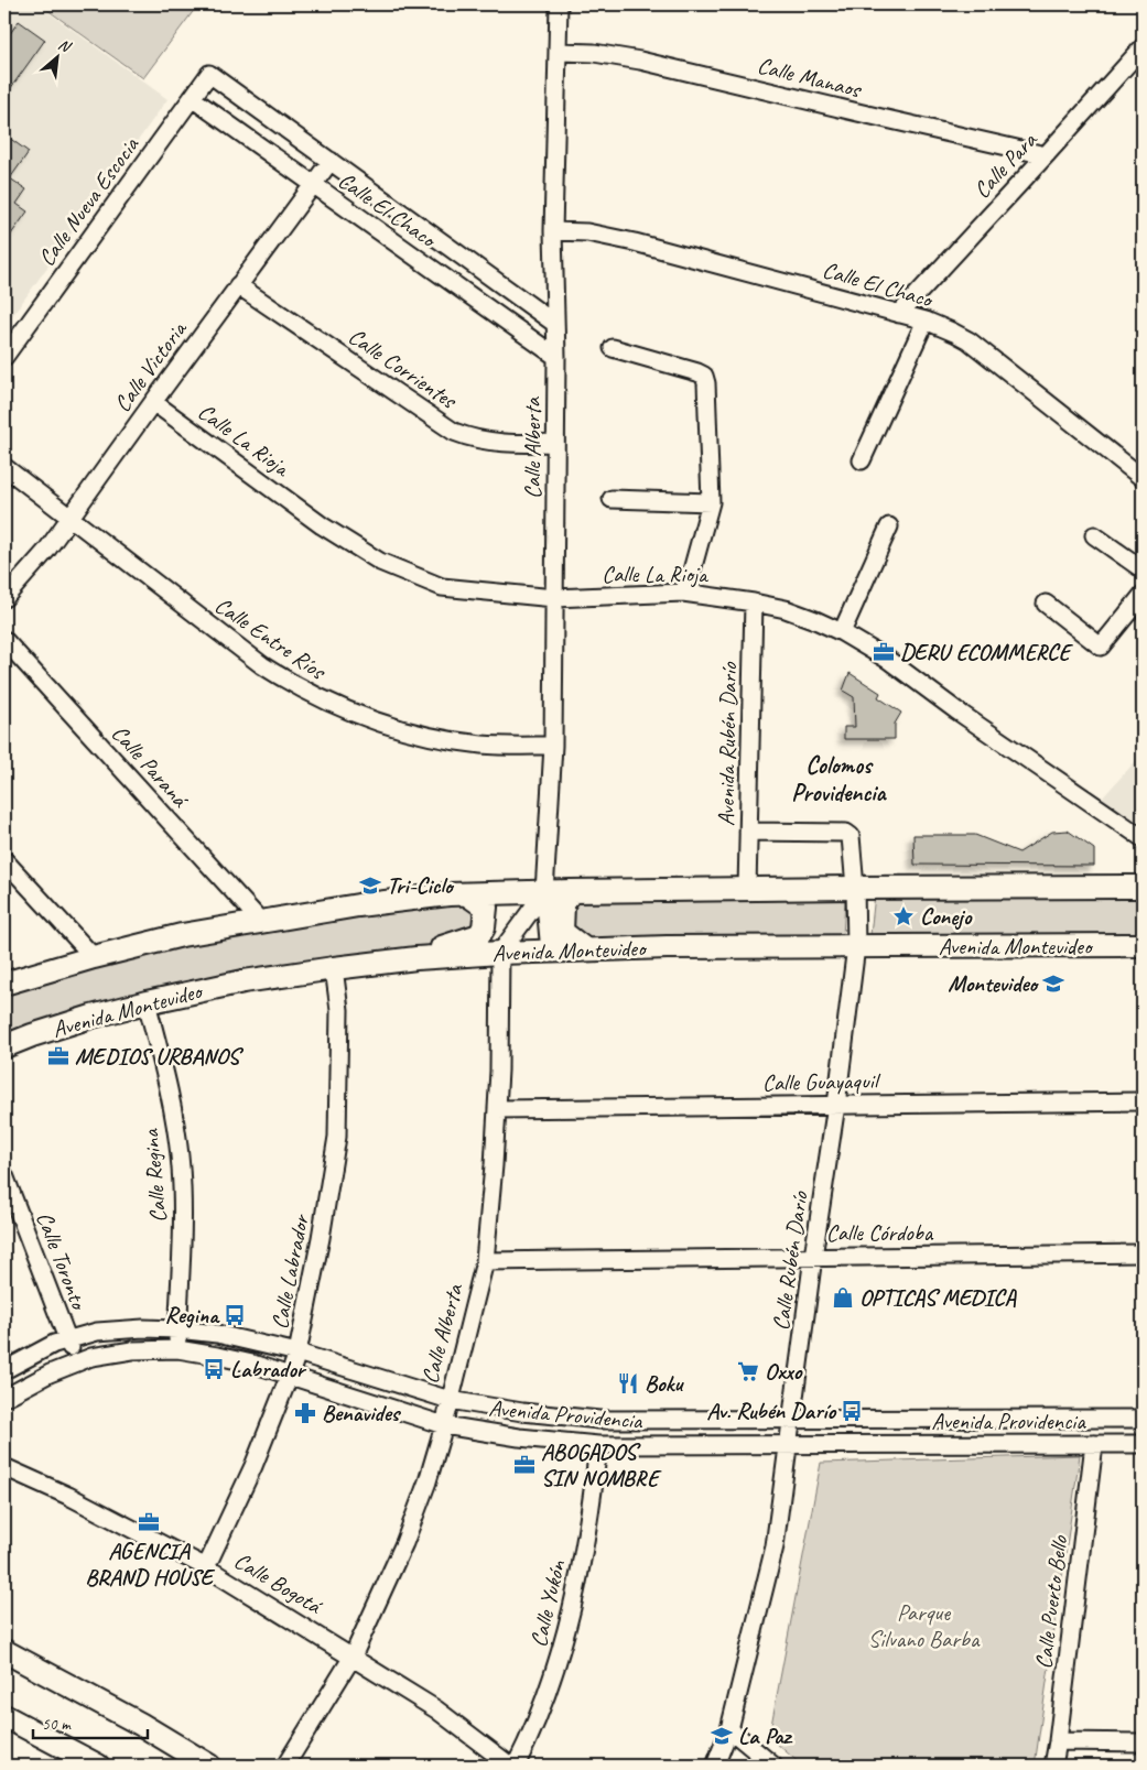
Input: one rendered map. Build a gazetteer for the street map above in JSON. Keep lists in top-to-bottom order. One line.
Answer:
{"streets":{"street":["Calle Manaos","Calle Para","Calle Nueva Escocia","Calle El Chaco","Calle Victoria","Calle Corrientes","Calle La Rioja","Calle Alberta","Calle Entre Ríos","Avenida Rubén Darío","Calle Paraná","Avenida Montevideo","Calle Guayaquil","Calle Regina","Calle Córdoba","Calle Toronto","Calle Rubén Darío","Calle Labrador","Avenida Providencia","Calle Bogotá","Calle Puerto Bello","Calle Yukón"]},"crossings":[["Calle Manaos","Calle Para"],["Calle Manaos","Calle Alberta"],["Calle Para","Calle El Chaco"],["Calle Nueva Escocia","Calle El Chaco"],["Calle El Chaco","Calle Victoria"],["Calle El Chaco","Calle Alberta"],["Calle Victoria","Calle Corrientes"],["Calle Victoria","Calle La Rioja"],["Calle Victoria","Calle Entre Ríos"],["Calle Corrientes","Calle Alberta"],["Calle La Rioja","Calle Alberta"],["Calle La Rioja","Avenida Rubén Darío"],["Calle Alberta","Calle Entre Ríos"],["Calle Alberta","Avenida Montevideo"],["Calle Alberta","Calle Guayaquil"],["Calle Alberta","Calle Córdoba"],["Calle Alberta","Avenida Providencia"],["Calle Alberta","Calle Bogotá"],["Avenida Rubén Darío","Calle Rubén Darío"],["Avenida Montevideo","Calle Regina"],["Avenida Montevideo","Calle Rubén Darío"],["Avenida Montevideo","Calle Labrador"],["Calle Guayaquil","Calle Rubén Darío"],["Calle Regina","Avenida Providencia"],["Calle Córdoba","Calle Rubén Darío"],["Calle Toronto","Avenida Providencia"],["Calle Rubén Darío","Avenida Providencia"],["Calle Labrador","Avenida Providencia"],["Calle Labrador","Calle Bogotá"],["Avenida Providencia","Calle Puerto Bello"],["Avenida Providencia","Calle Yukón"]],"districts":["Colomos Providencia"],"parks":["Parque Silvano Barba"],"places":{"office":["DERU ECOMMERCE","MEDIOS URBANOS","ABOGADOS SIN NOMBRE","AGENCIA BRAND HOUSE"],"school or university":["Tri-Ciclo","Montevideo","La Paz"],"place":["Conejo"],"shop":["OPTICAS MEDICA"],"bus stop":["Regina","Labrador","Av. Rubén Darío"],"supermarket":["Oxxo"],"restaurant":["Boku"],"pharmacy":["Benavides"]},"scale_bar":"50 m","north":"top right"}
